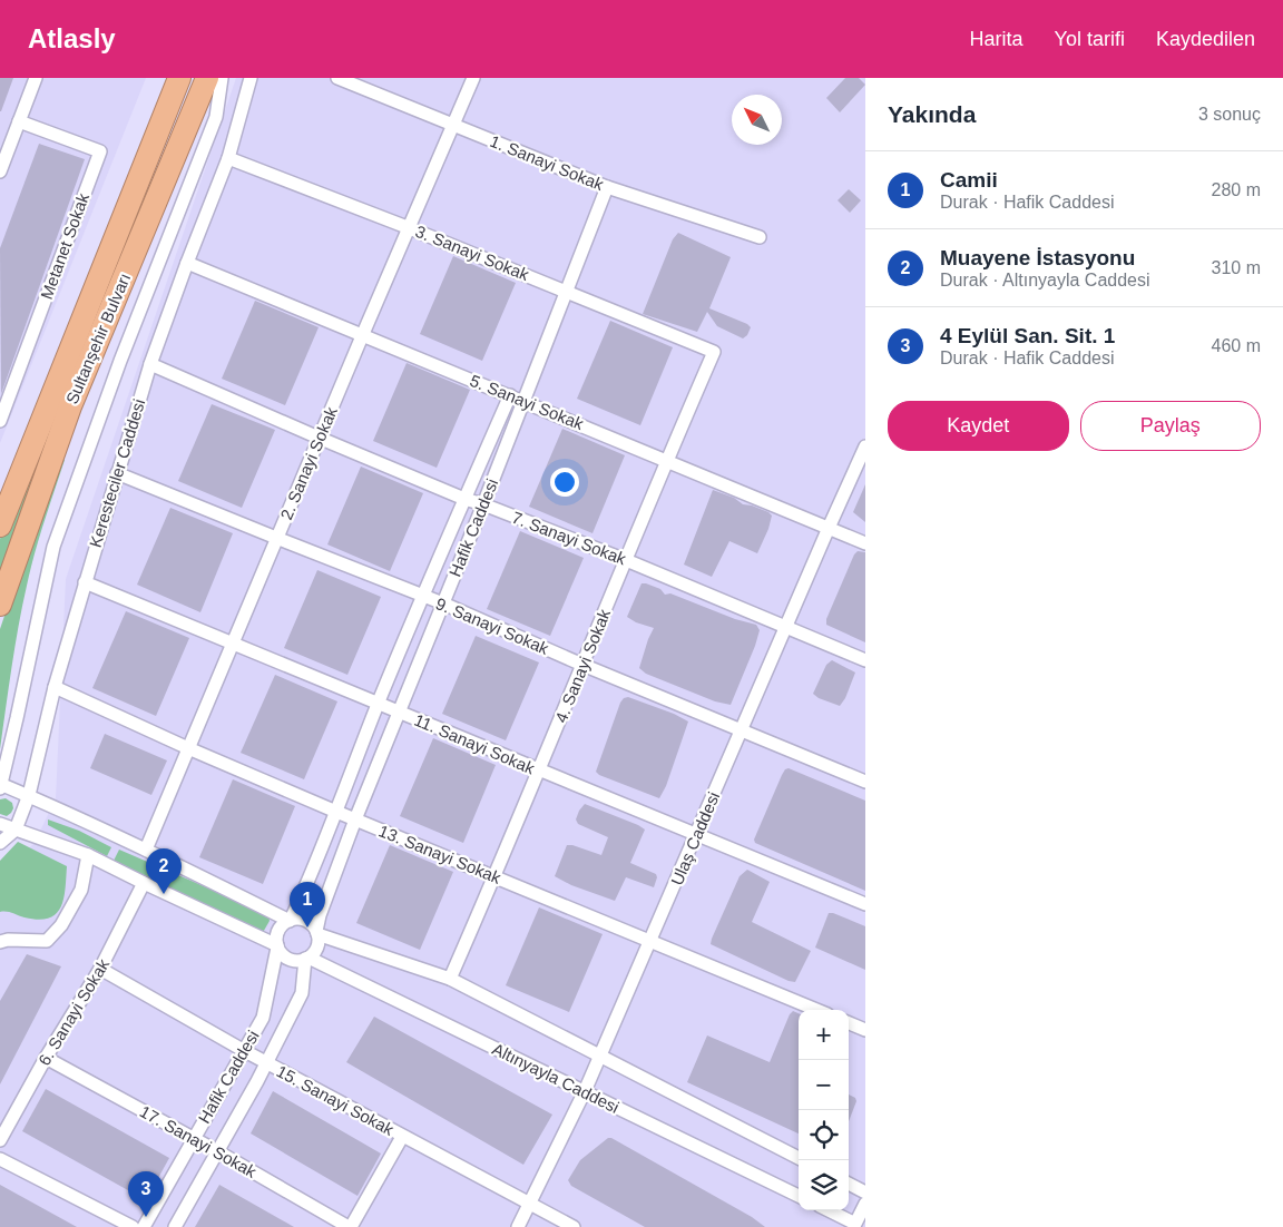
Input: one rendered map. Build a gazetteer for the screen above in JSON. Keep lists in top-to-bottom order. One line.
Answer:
{"streets":{"highway":["Sultanşehir Bulvarı"],"street":["1. Sanayi Sokak","Metanet Sokak","3. Sanayi Sokak","5. Sanayi Sokak","2. Sanayi Sokak","Keresteciler Caddesi","Hafik Caddesi","7. Sanayi Sokak","9. Sanayi Sokak","4. Sanayi Sokak","11. Sanayi Sokak","Ulaş Caddesi","13. Sanayi Sokak","6. Sanayi Sokak","Altınyayla Caddesi","15. Sanayi Sokak","17. Sanayi Sokak"]},"crossings":[["1. Sanayi Sokak","2. Sanayi Sokak"],["1. Sanayi Sokak","Hafik Caddesi"],["3. Sanayi Sokak","2. Sanayi Sokak"],["3. Sanayi Sokak","Keresteciler Caddesi"],["3. Sanayi Sokak","Hafik Caddesi"],["3. Sanayi Sokak","4. Sanayi Sokak"],["5. Sanayi Sokak","2. Sanayi Sokak"],["5. Sanayi Sokak","Keresteciler Caddesi"],["5. Sanayi Sokak","Hafik Caddesi"],["5. Sanayi Sokak","4. Sanayi Sokak"],["5. Sanayi Sokak","Ulaş Caddesi"],["2. Sanayi Sokak","7. Sanayi Sokak"],["2. Sanayi Sokak","9. Sanayi Sokak"],["2. Sanayi Sokak","11. Sanayi Sokak"],["2. Sanayi Sokak","13. Sanayi Sokak"],["Keresteciler Caddesi","7. Sanayi Sokak"],["Keresteciler Caddesi","9. Sanayi Sokak"],["Keresteciler Caddesi","11. Sanayi Sokak"],["Keresteciler Caddesi","13. Sanayi Sokak"],["Hafik Caddesi","7. Sanayi Sokak"],["Hafik Caddesi","9. Sanayi Sokak"],["Hafik Caddesi","11. Sanayi Sokak"],["Hafik Caddesi","13. Sanayi Sokak"],["Hafik Caddesi","Altınyayla Caddesi"],["Hafik Caddesi","15. Sanayi Sokak"],["Hafik Caddesi","17. Sanayi Sokak"],["7. Sanayi Sokak","4. Sanayi Sokak"],["7. Sanayi Sokak","Ulaş Caddesi"],["9. Sanayi Sokak","4. Sanayi Sokak"],["9. Sanayi Sokak","Ulaş Caddesi"],["4. Sanayi Sokak","11. Sanayi Sokak"],["4. Sanayi Sokak","13. Sanayi Sokak"],["11. Sanayi Sokak","Ulaş Caddesi"],["Ulaş Caddesi","13. Sanayi Sokak"],["Ulaş Caddesi","Altınyayla Caddesi"],["Ulaş Caddesi","15. Sanayi Sokak"],["6. Sanayi Sokak","15. Sanayi Sokak"],["6. Sanayi Sokak","17. Sanayi Sokak"]],"north":"top left","page":{"header":"Atlasly","nav":["Harita","Yol tarifi","Kaydedilen"],"heading":["Yakında","3 sonuç"],"list":[{"mark":"1","name":"Camii","note":"Durak · Hafik Caddesi","value":"280 m"},{"mark":"2","name":"Muayene İstasyonu","note":"Durak · Altınyayla Caddesi","value":"310 m"},{"mark":"3","name":"4 Eylül San. Sit. 1","note":"Durak · Hafik Caddesi","value":"460 m"}],"buttons":["Kaydet","Paylaş"],"pins":["2","1","3"],"map_buttons":["+","−"]}}
